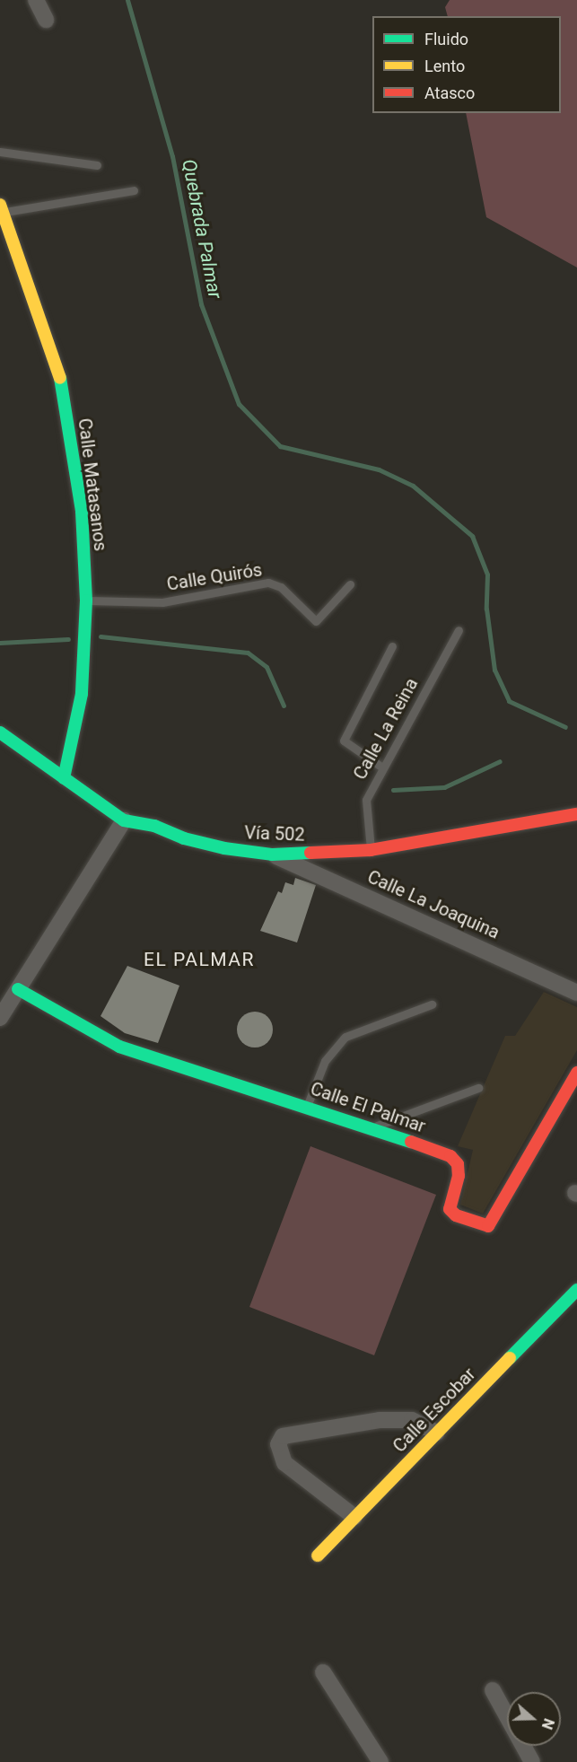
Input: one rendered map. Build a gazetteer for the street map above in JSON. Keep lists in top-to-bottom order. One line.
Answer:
{"streets":{"street":["Calle Matasanos","Vía 502","Calle La Joaquina","Calle El Palmar","Calle Escobar"],"lane":["Calle Quirós","Calle La Reina"]},"crossings":[["Calle Matasanos","Calle Quirós"],["Calle Matasanos","Vía 502"],["Calle La Reina","Vía 502"],["Vía 502","Calle La Joaquina"]],"districts":["EL PALMAR"],"water":["Quebrada Palmar"],"legend":["Fluido","Lento","Atasco"],"north":"right"}
